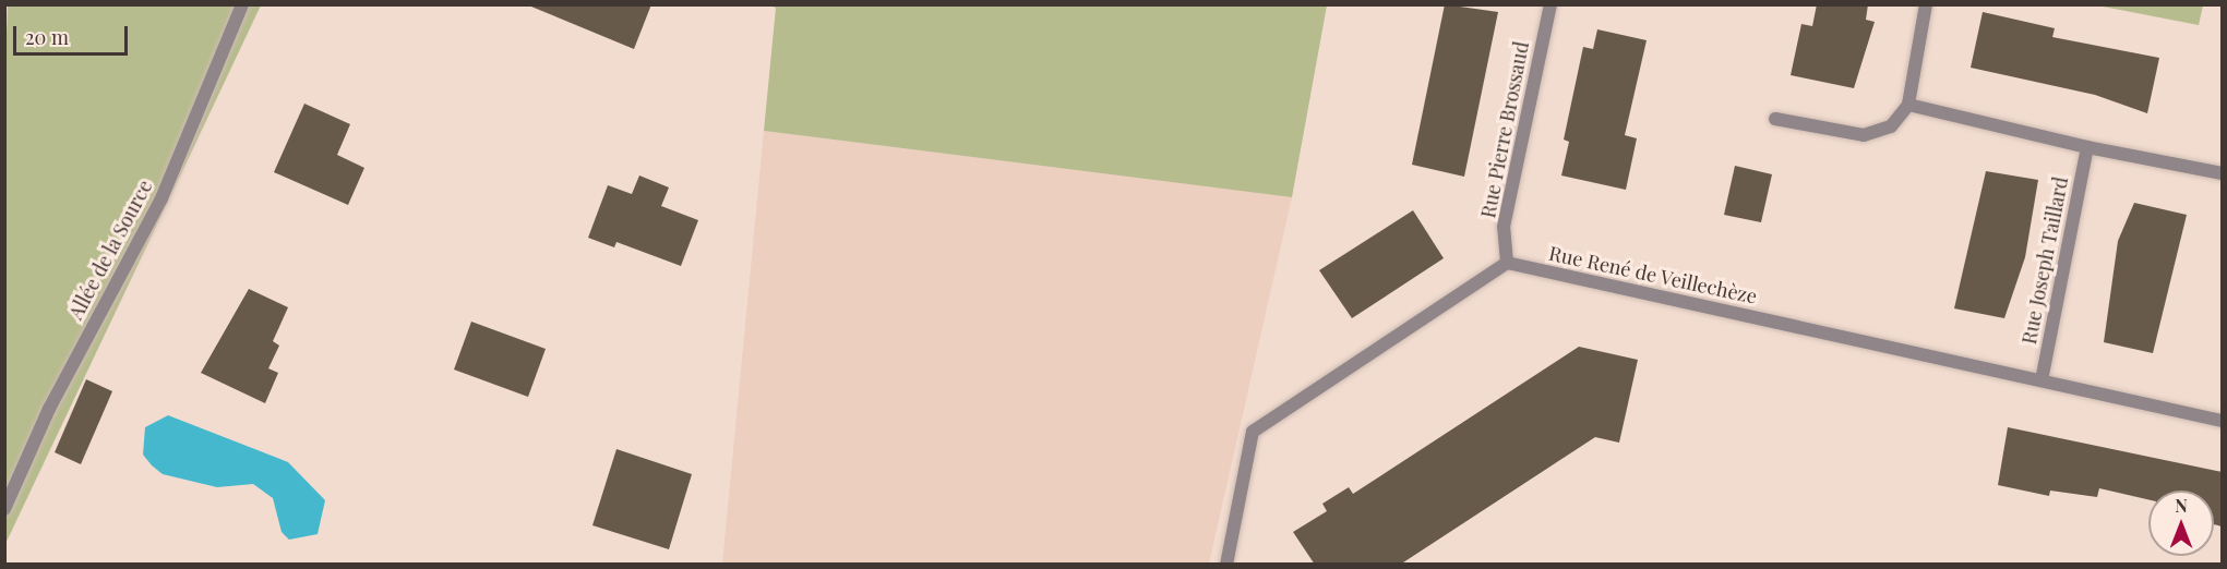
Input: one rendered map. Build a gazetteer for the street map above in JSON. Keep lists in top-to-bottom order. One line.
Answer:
{"streets":{"street":["Rue Pierre Brossaud","Allée de la Source","Rue Joseph Taillard","Rue René de Veillechèze"]},"crossings":[["Rue Pierre Brossaud","Rue René de Veillechèze"],["Rue Joseph Taillard","Rue René de Veillechèze"]],"scale_bar":"20 m","north":"top"}
